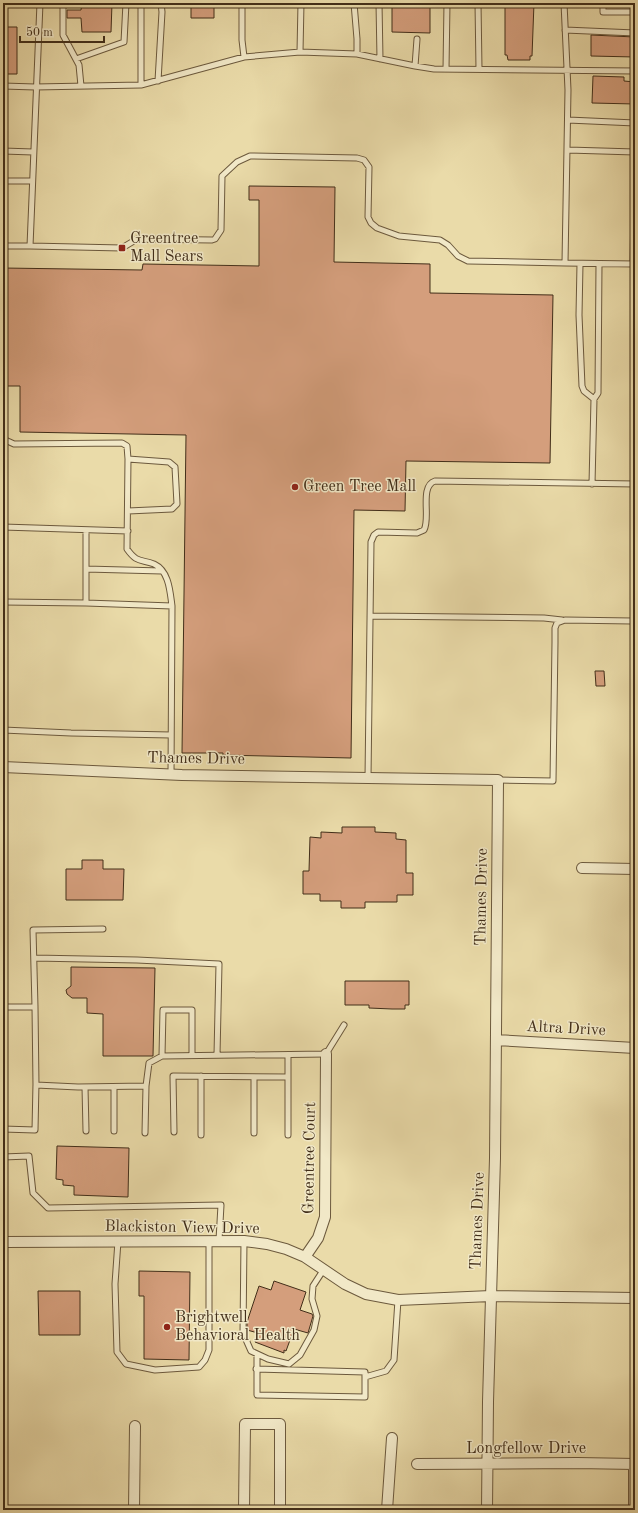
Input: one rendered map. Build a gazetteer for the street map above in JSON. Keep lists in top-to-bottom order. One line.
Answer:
{"streets":{"street":["Thames Drive","Altra Drive","Greentree Court","Blackiston View Drive","Longfellow Drive"]},"crossings":[["Thames Drive","Altra Drive"],["Thames Drive","Blackiston View Drive"],["Thames Drive","Longfellow Drive"],["Greentree Court","Blackiston View Drive"]],"places":{"transit":["Greentree Mall Sears"],"other":["Green Tree Mall","Brightwell Behavioral Health"]},"scale_bar":"50 m"}
